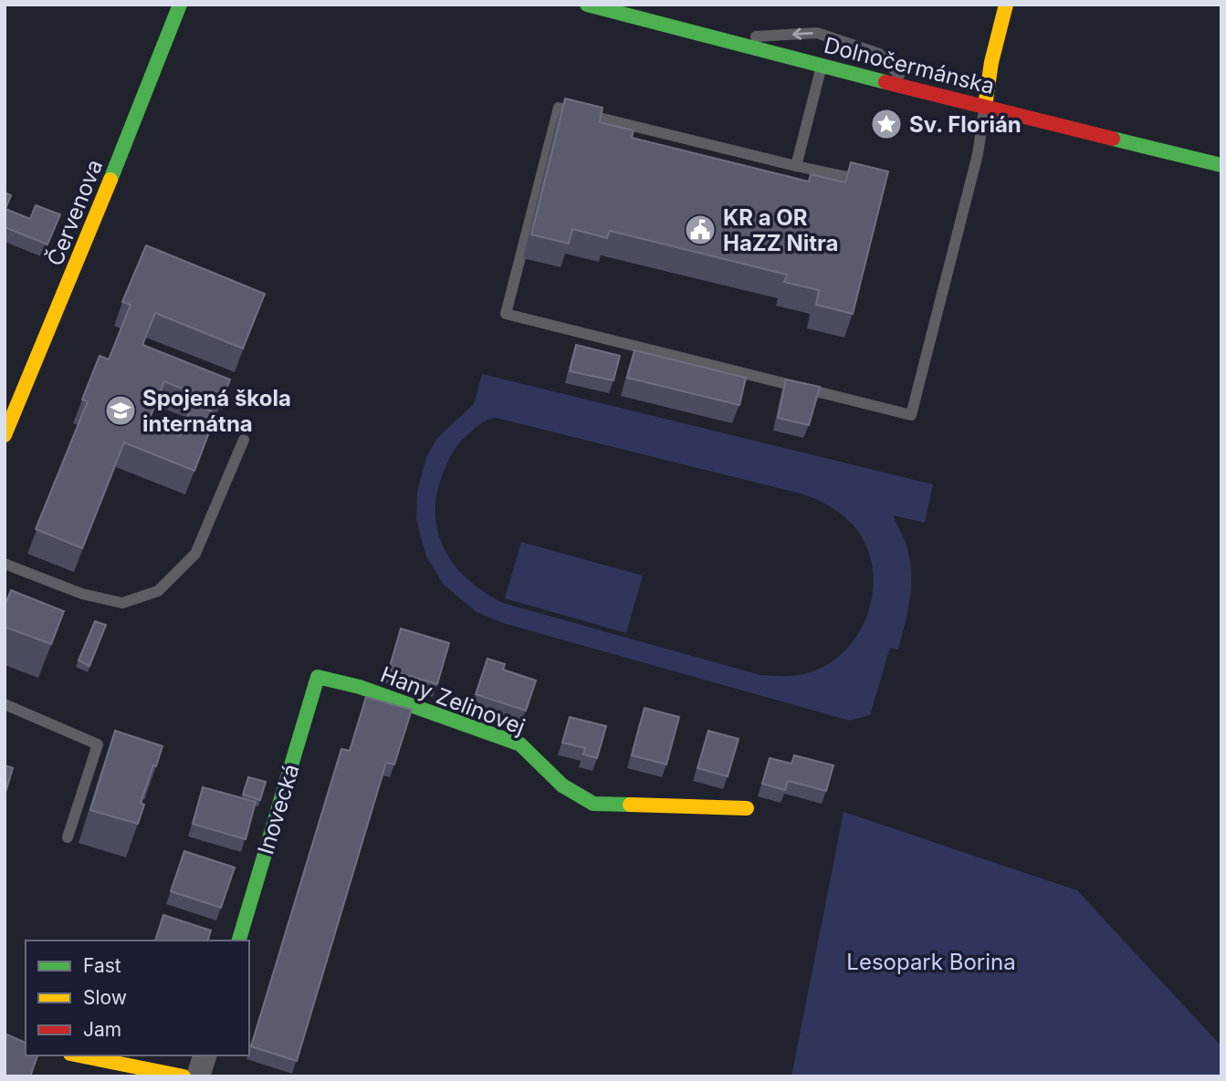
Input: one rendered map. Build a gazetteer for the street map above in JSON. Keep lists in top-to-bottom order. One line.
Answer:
{"streets":{"street":["Dolnočermánska","Červenova","Hany Zelinovej","Inovecká"]},"crossings":[["Hany Zelinovej","Inovecká"]],"parks":["Lesopark Borina"],"places":{"place":["Sv. Florián"],"public building":["KR a OR HaZZ Nitra"],"school or university":["Spojená škola internátna"]},"legend":["Fast","Slow","Jam"]}
